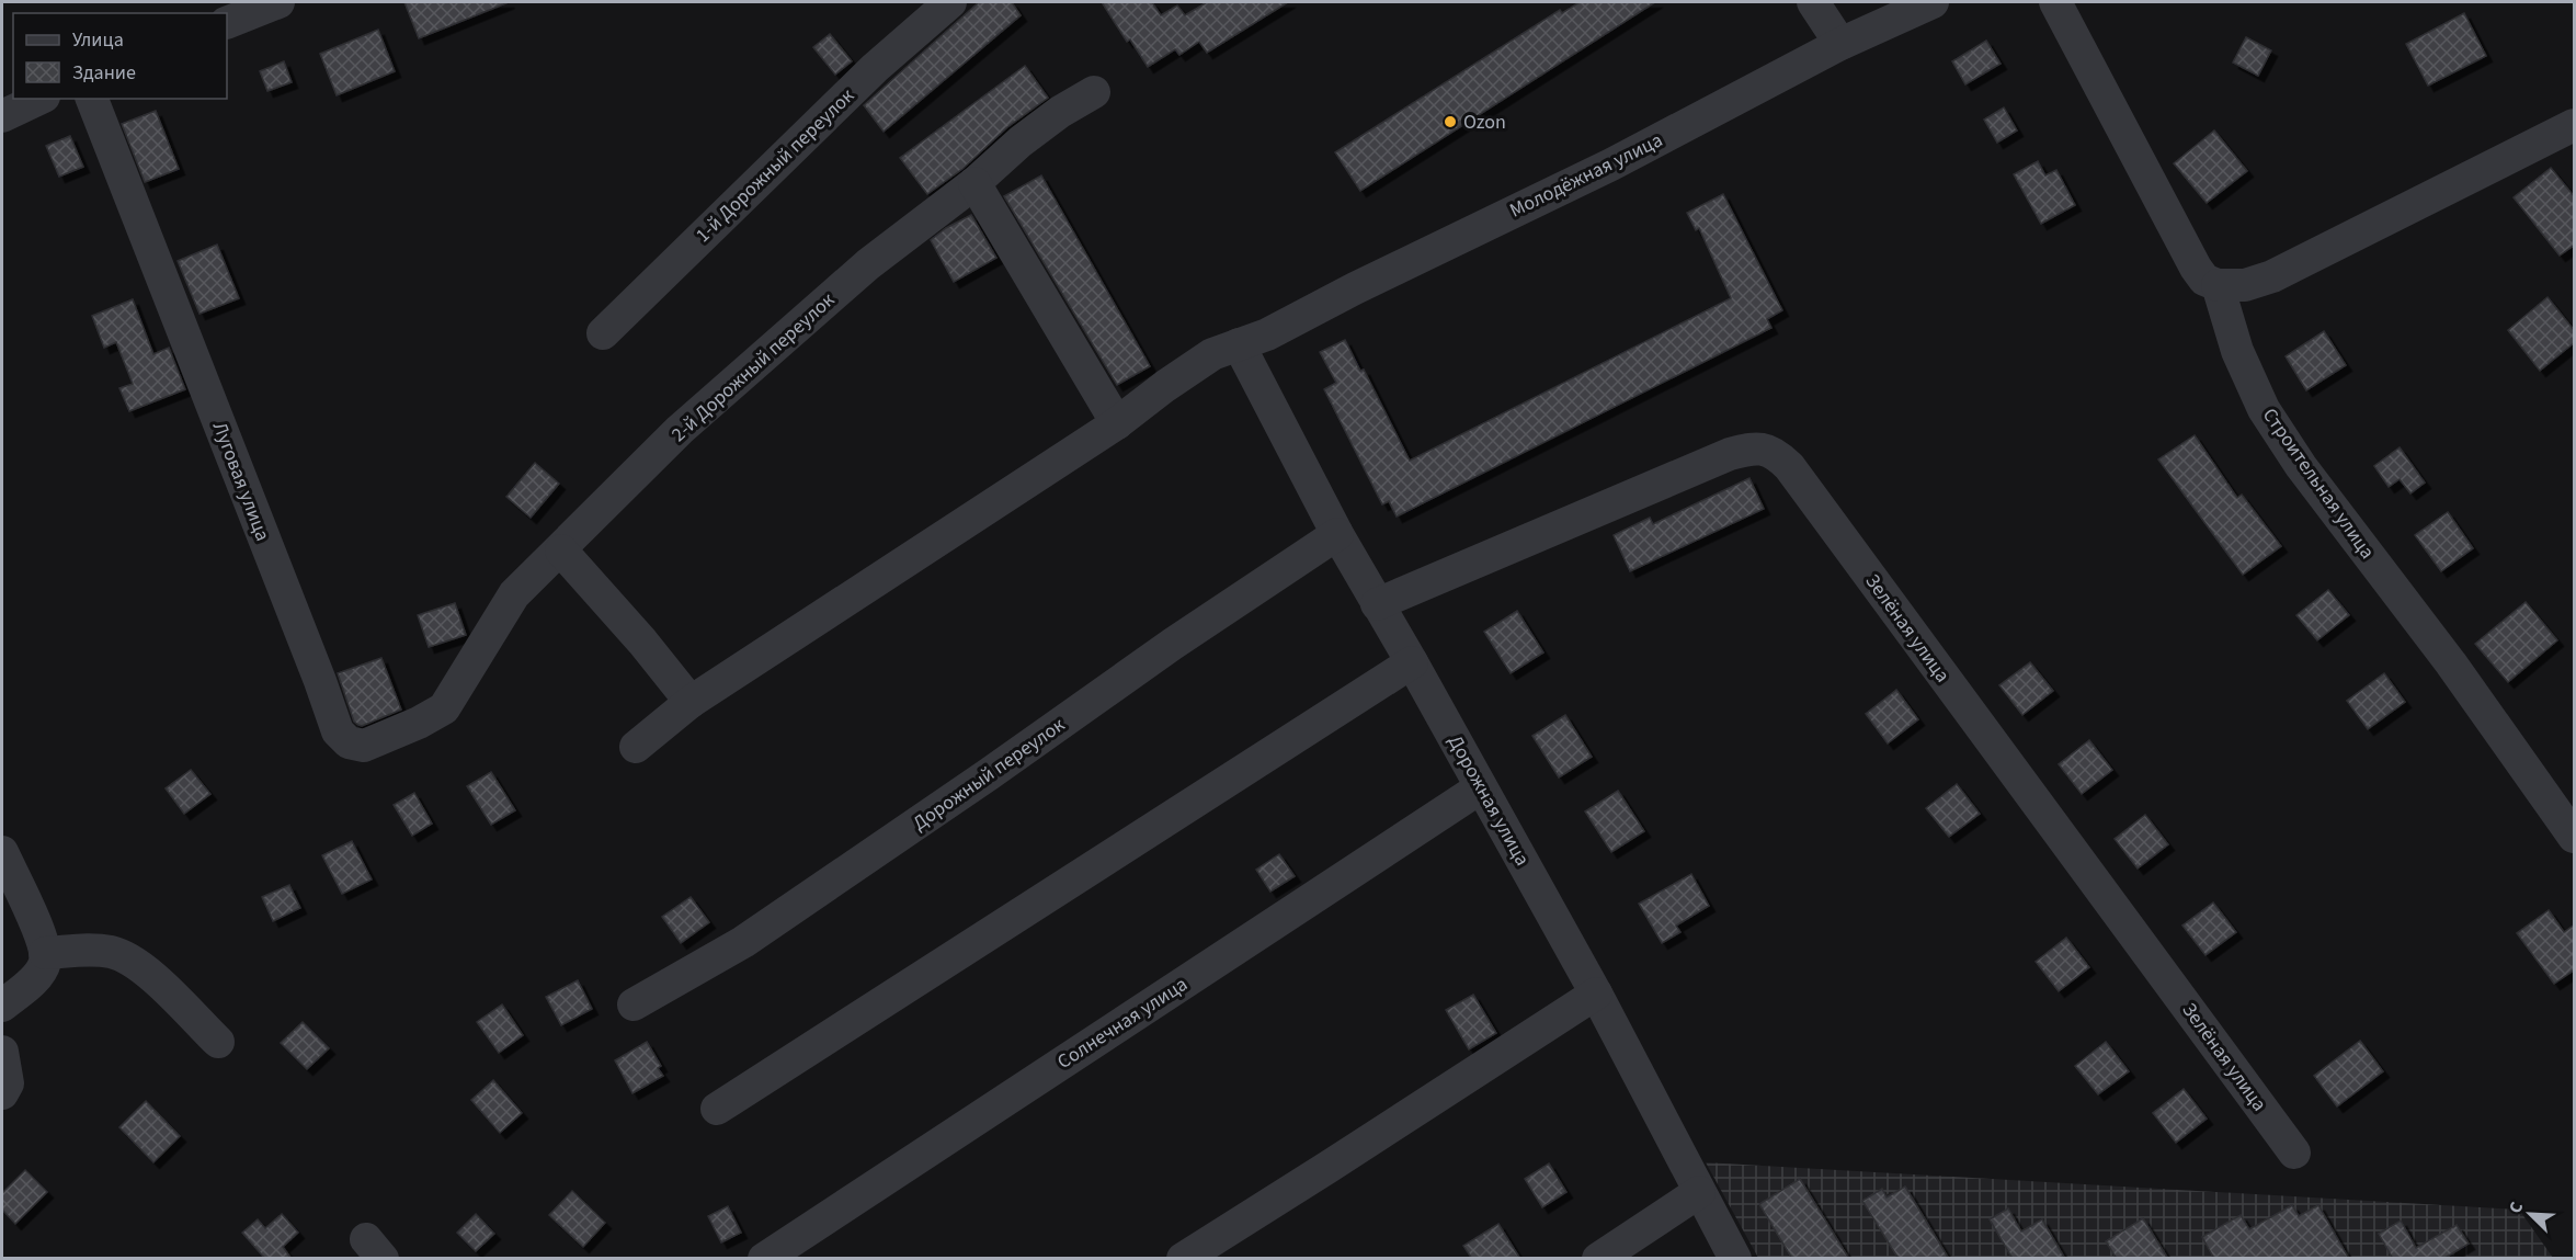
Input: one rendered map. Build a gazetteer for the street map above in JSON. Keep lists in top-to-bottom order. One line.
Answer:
{"streets":{"street":["1-й Дорожный переулок","Молодёжная улица","2-й Дорожный переулок","Луговая улица","Строительная улица","Зелёная улица","Дорожный переулок","Дорожная улица","Солнечная улица"]},"crossings":[["Молодёжная улица","Дорожная улица"],["2-й Дорожный переулок","Луговая улица"],["Зелёная улица","Дорожная улица"],["Дорожный переулок","Дорожная улица"],["Дорожная улица","Солнечная улица"]],"places":["Ozon"],"legend":["Улица","Здание"],"north":"top left"}
